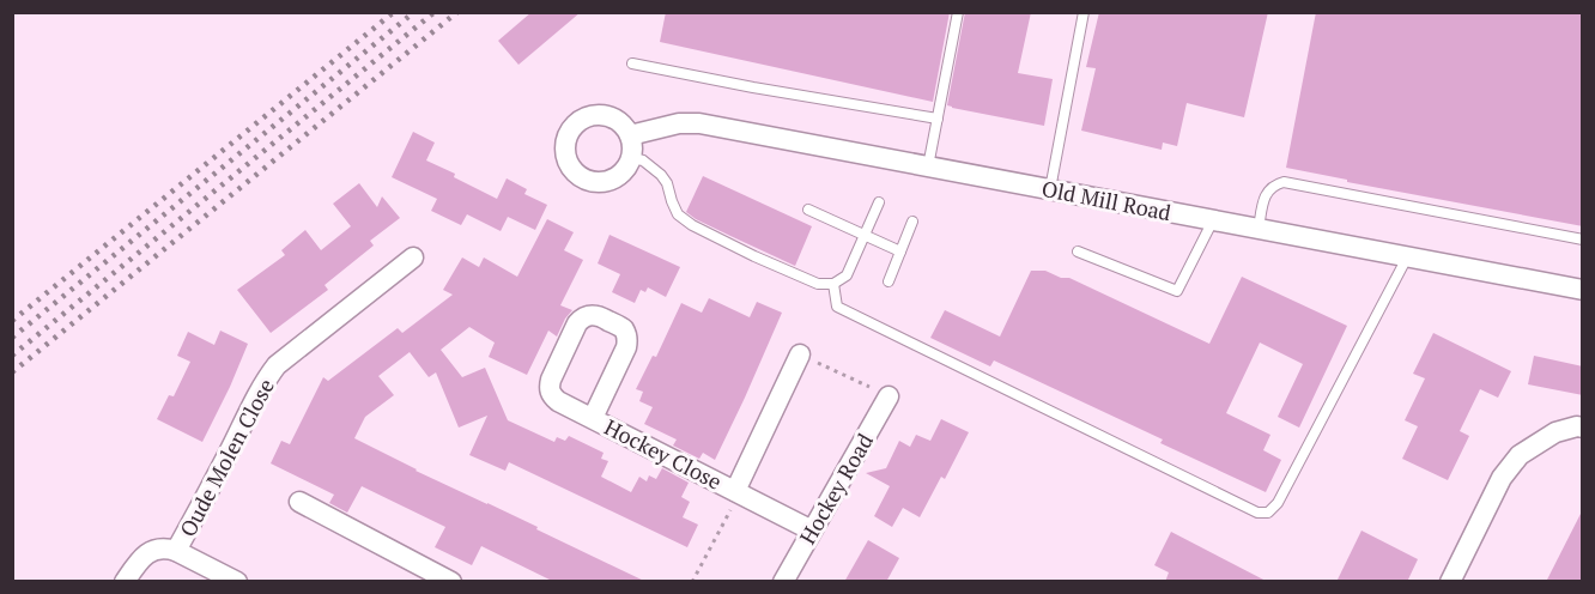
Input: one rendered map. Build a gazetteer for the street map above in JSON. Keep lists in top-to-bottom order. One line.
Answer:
{"streets":{"street":["Old Mill Road","Hockey Close","Oude Molen Close","Hockey Road"]},"crossings":[["Hockey Close","Hockey Road"]]}
